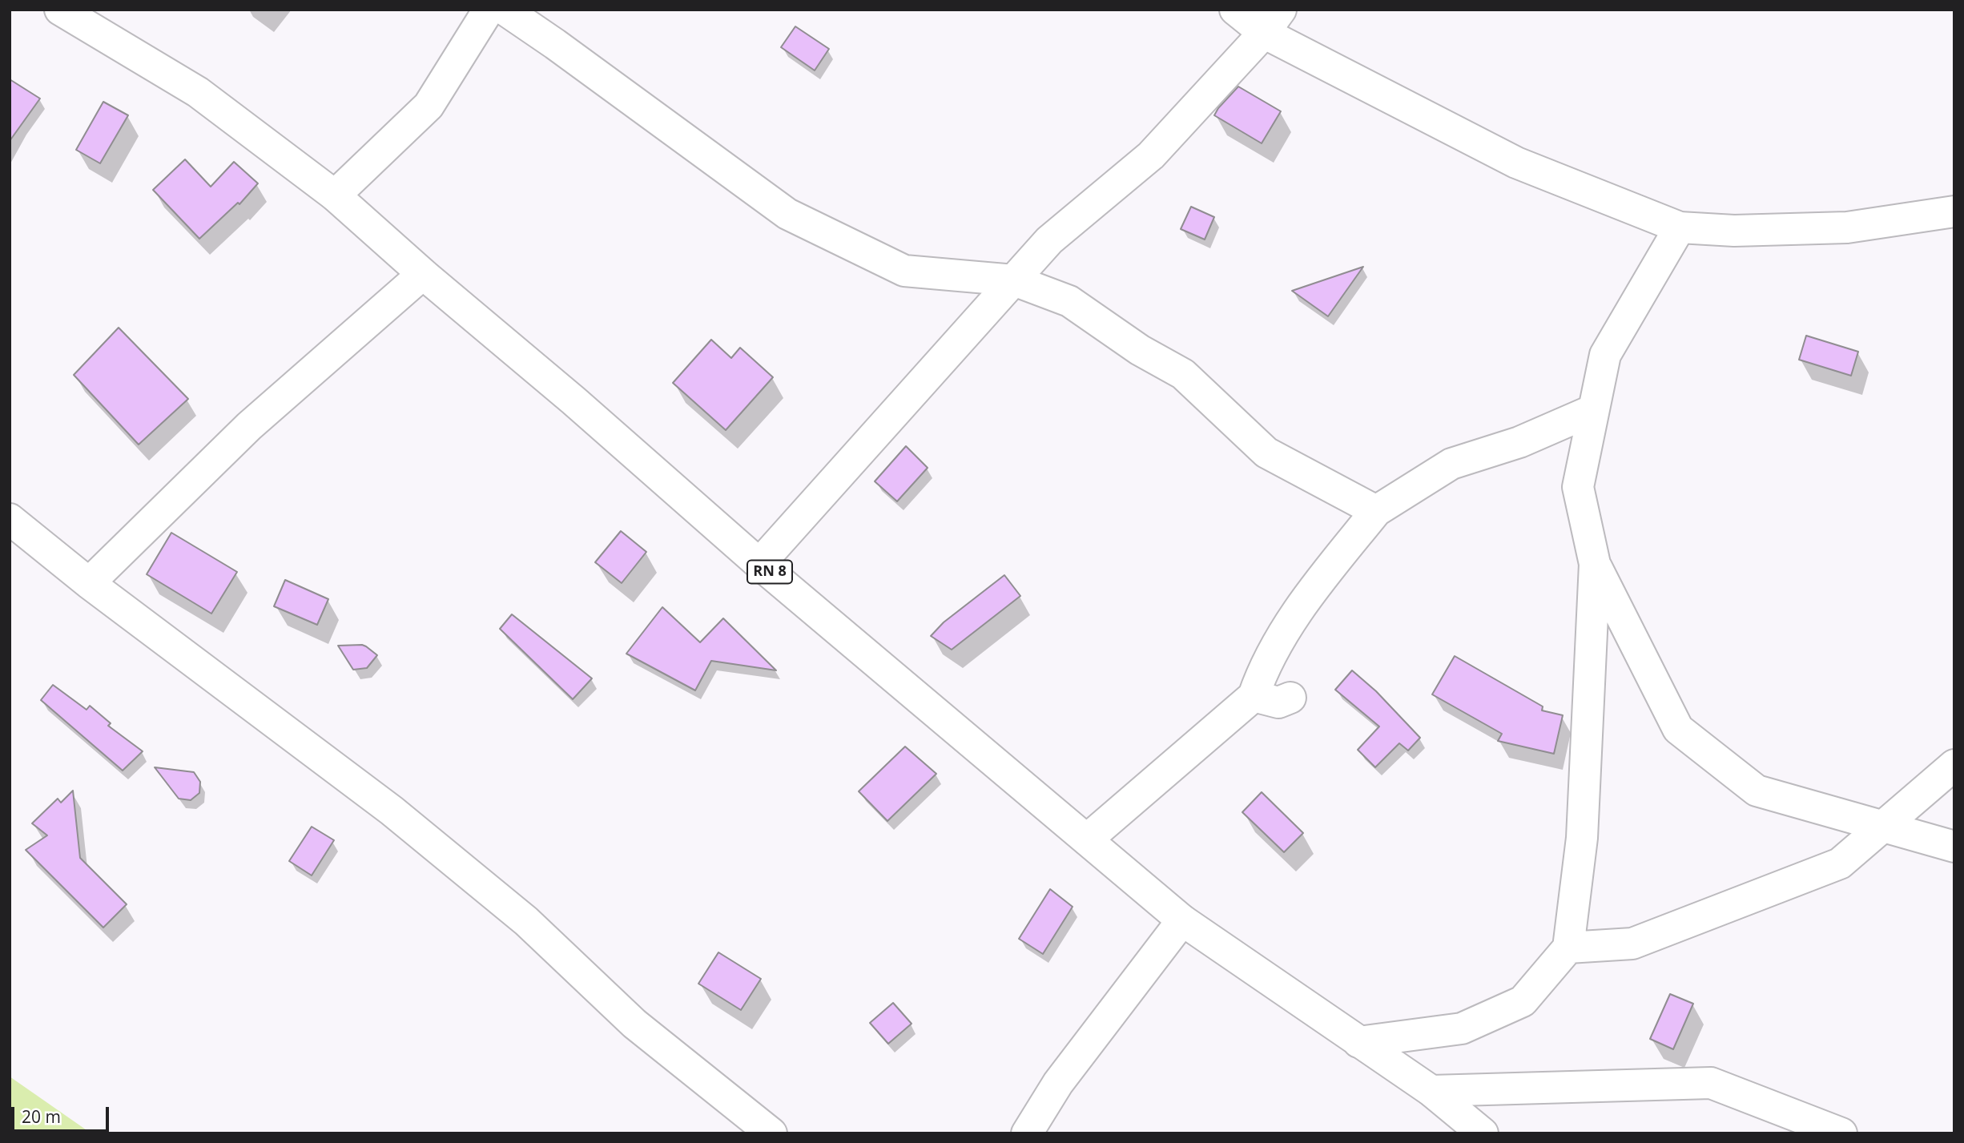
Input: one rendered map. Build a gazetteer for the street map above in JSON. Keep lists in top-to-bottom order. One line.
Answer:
{"streets":{"street":["RN 8"]},"scale_bar":"20 m"}
